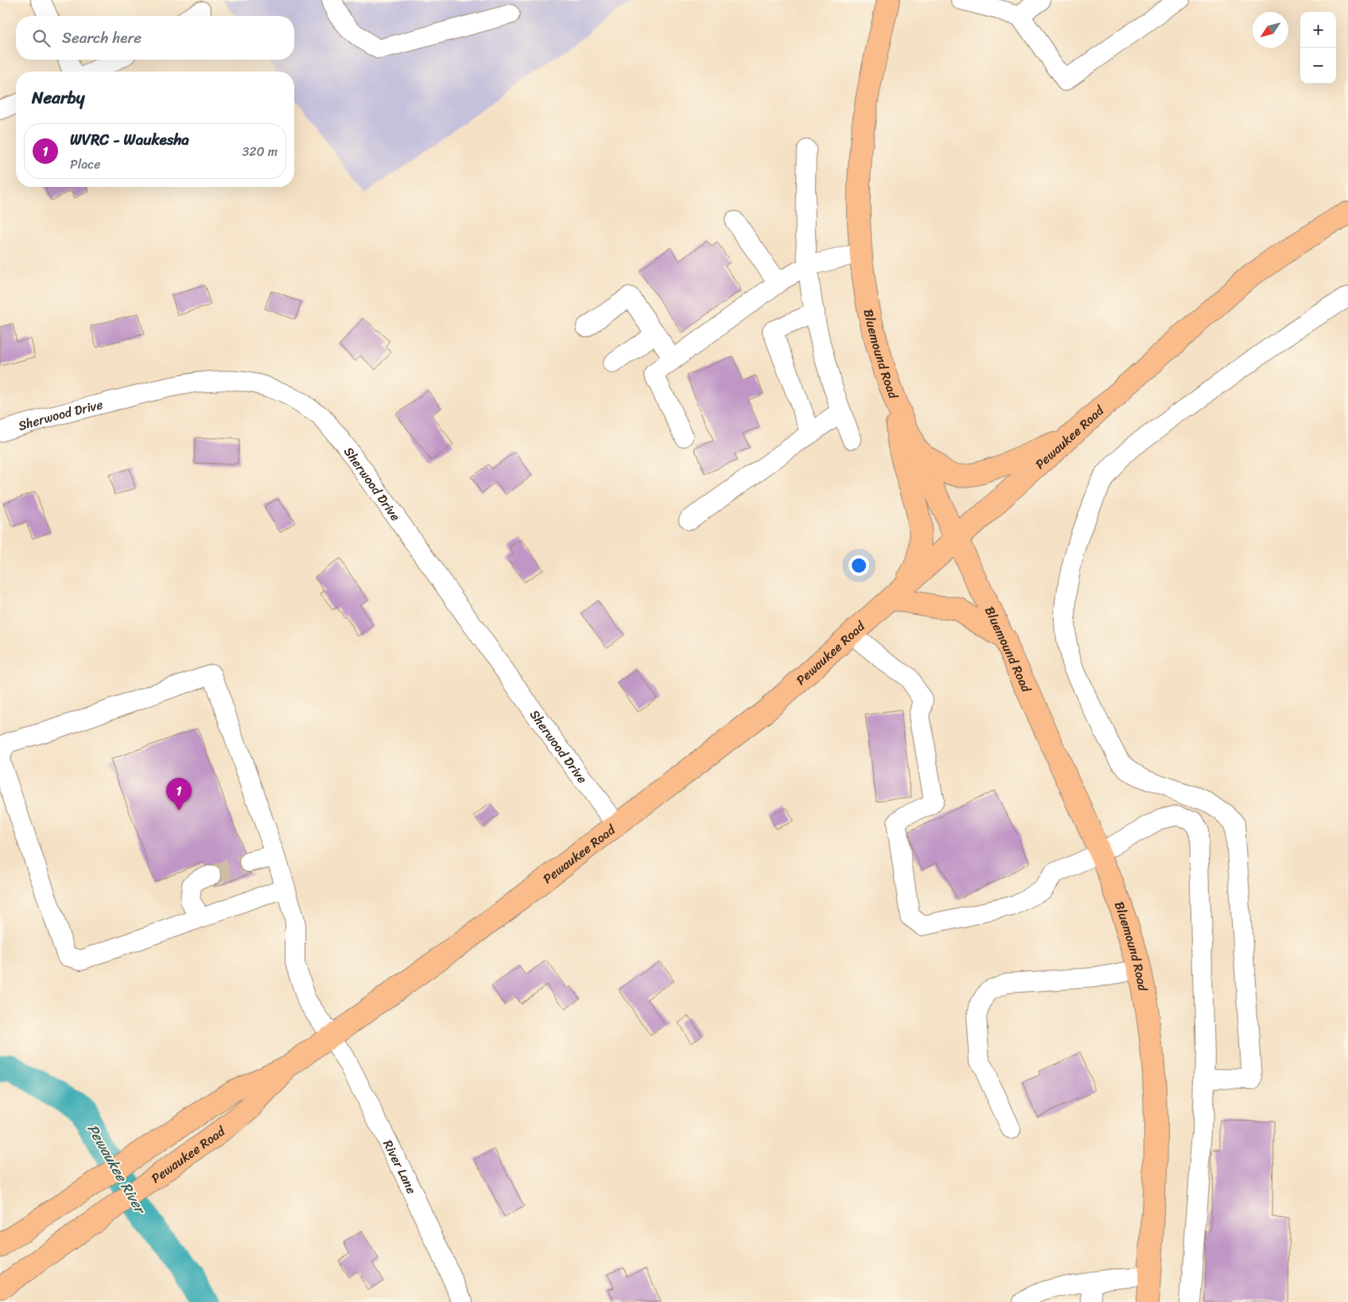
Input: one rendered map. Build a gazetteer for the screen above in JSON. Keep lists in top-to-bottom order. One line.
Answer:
{"streets":{"main road":["Bluemound Road","Pewaukee Road"],"street":["Sherwood Drive","River Lane"]},"crossings":[["Bluemound Road","Pewaukee Road"],["Sherwood Drive","Pewaukee Road"],["Pewaukee Road","River Lane"]],"water":["Pewaukee River"],"north":"bottom left","page":{"map_buttons":["+","−"],"search":"Search here","heading":"Nearby","list":[{"mark":"1","name":"WVRC - Waukesha","note":"Place","value":"320 m"}],"pins":"1"}}
